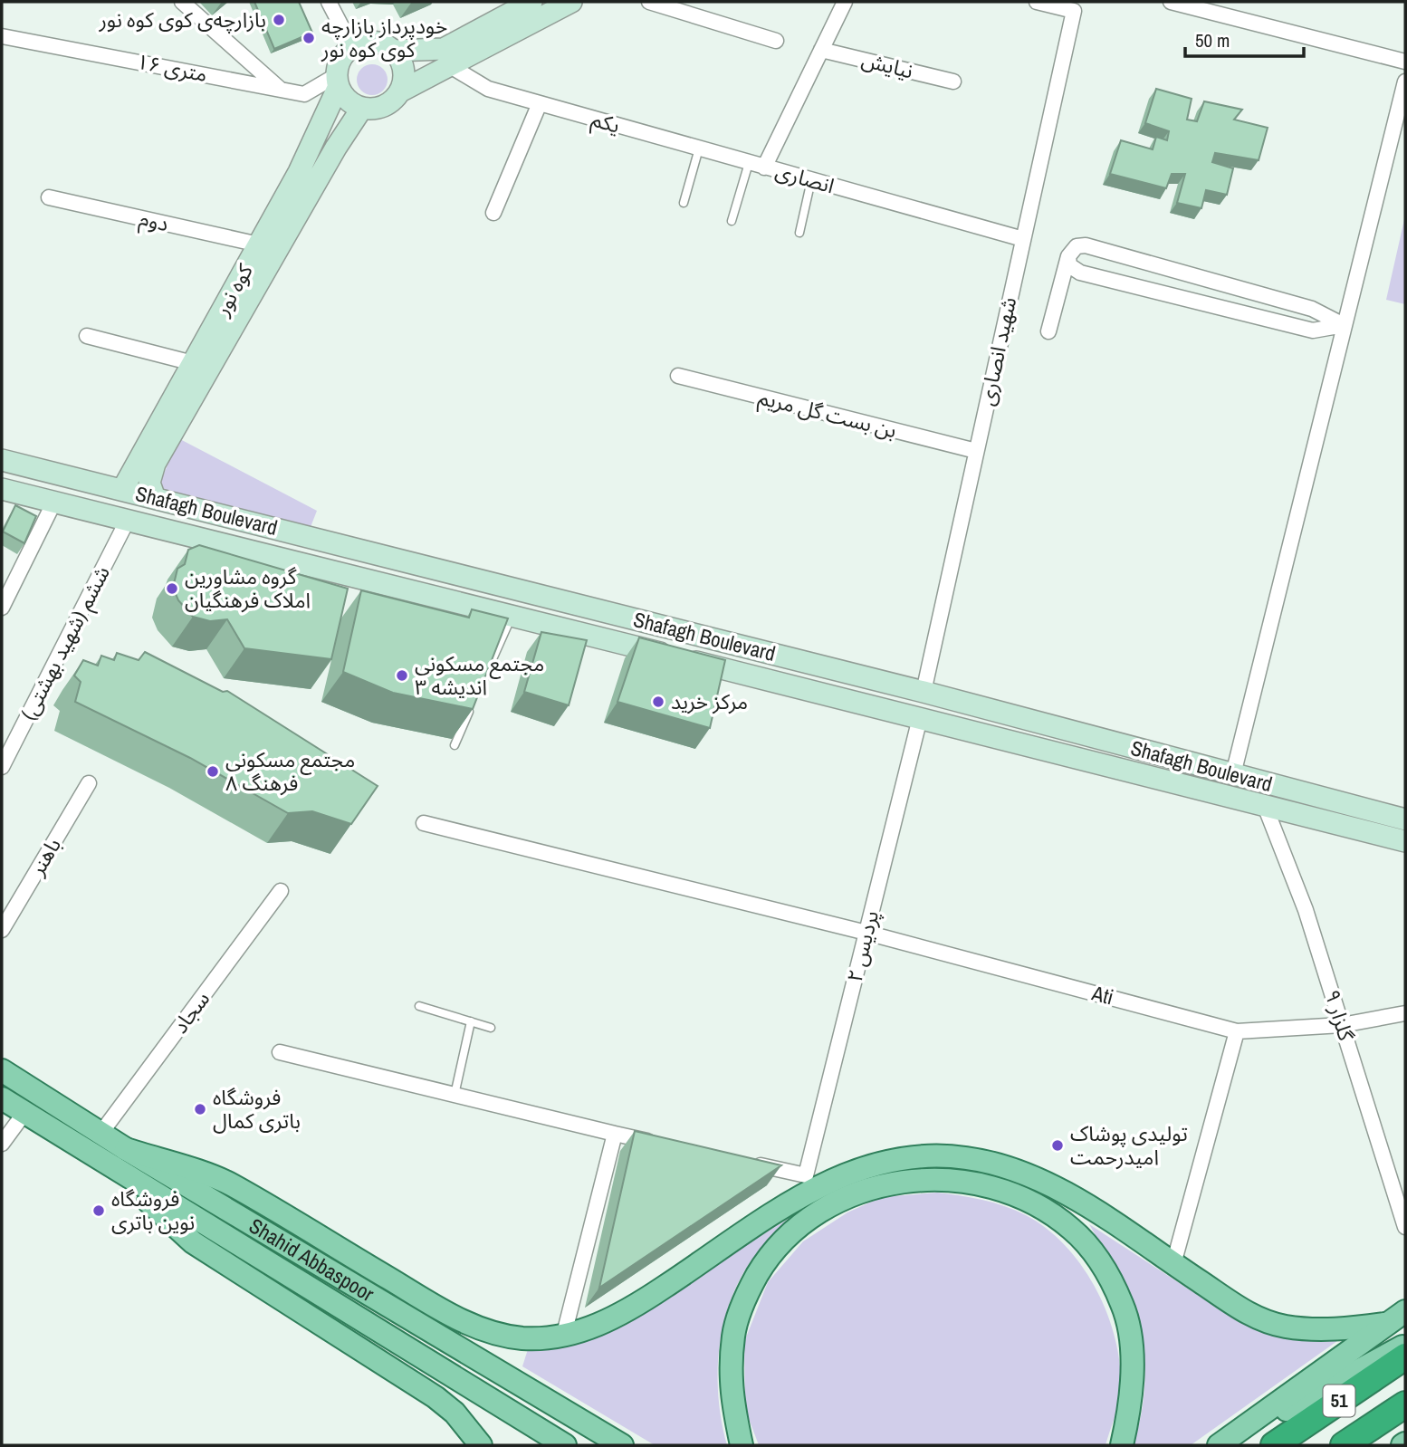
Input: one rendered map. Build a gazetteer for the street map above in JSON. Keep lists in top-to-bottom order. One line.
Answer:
{"streets":{"highway":["51"],"main road":["کوه نور","Shafagh Boulevard","Shahid Abbaspoor"],"street":["نیایش","۱۶ متری","یکم","انصاری","دوم","شهید انصاری","بن بست گل مریم","ششم (شهید بهشتی)","باهنر","پردیس ۲","Ati","سجاد","گلزار ۹"]},"crossings":[["نیایش","انصاری"],["۱۶ متری","کوه نور"],["یکم","انصاری"],["انصاری","شهید انصاری"],["دوم","کوه نور"],["کوه نور","Shafagh Boulevard"],["شهید انصاری","بن بست گل مریم"],["شهید انصاری","Shafagh Boulevard"],["Shafagh Boulevard","ششم (شهید بهشتی)"],["Shafagh Boulevard","پردیس ۲"],["Shafagh Boulevard","گلزار ۹"],["پردیس ۲","Ati"],["Ati","گلزار ۹"],["سجاد","Shahid Abbaspoor"]],"places":["بازارچه‌ی کوی کوه نور","خودپرداز بازارچه کوی کوه نور","گروه مشاورین املاک فرهنگیان","مجتمع مسکونی اندیشه ۳","مرکز خرید","مجتمع مسکونی فرهنگ ۸","فروشگاه باتری کمال","تولیدی پوشاک امیدرحمت","فروشگاه نوین باتری"],"scale_bar":"50 m"}
